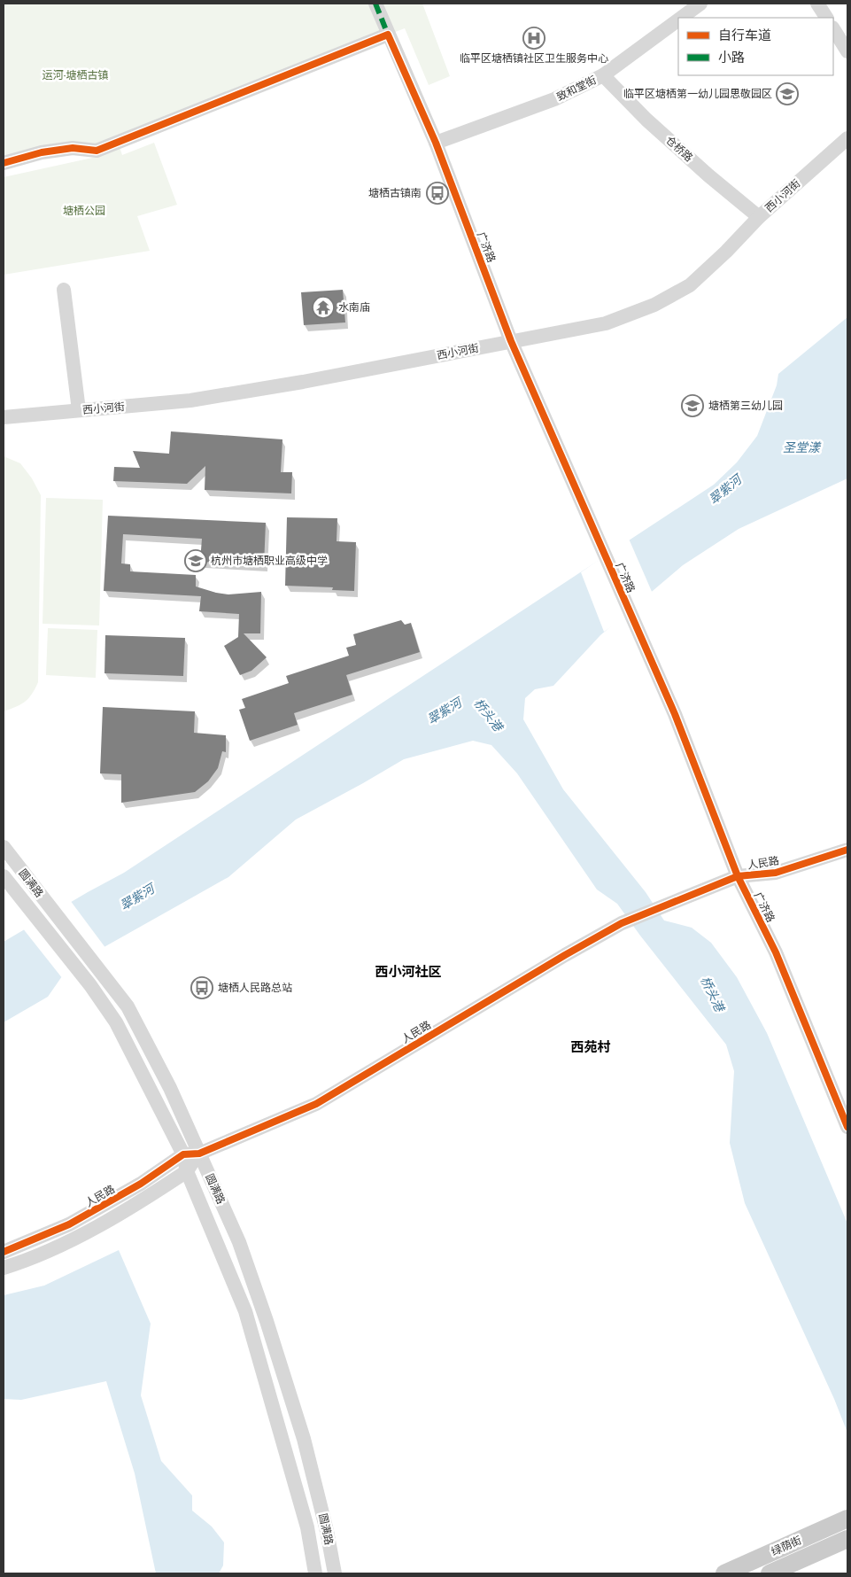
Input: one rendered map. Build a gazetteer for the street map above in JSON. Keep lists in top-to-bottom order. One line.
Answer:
{"streets":{"main road":["绿荫街"],"street":["致和堂街","仓桥路","西小河街","广济路","人民路","圆满路"]},"crossings":[["致和堂街","仓桥路"],["致和堂街","广济路"],["仓桥路","西小河街"],["西小河街","广济路"],["广济路","人民路"],["人民路","圆满路"]],"districts":["西小河社区","西苑村"],"water":["圣堂漾","翠紫河","桥头港"],"parks":["运河·塘栖古镇","塘栖公园"],"places":{"hospital":["临平区塘栖镇社区卫生服务中心"],"school or university":["临平区塘栖第一幼儿园思敬园区","塘栖第三幼儿园","杭州市塘栖职业高级中学"],"bus stop":["塘栖古镇南","塘栖人民路总站"],"temple":["水南庙"]},"legend":["自行车道","小路"]}
